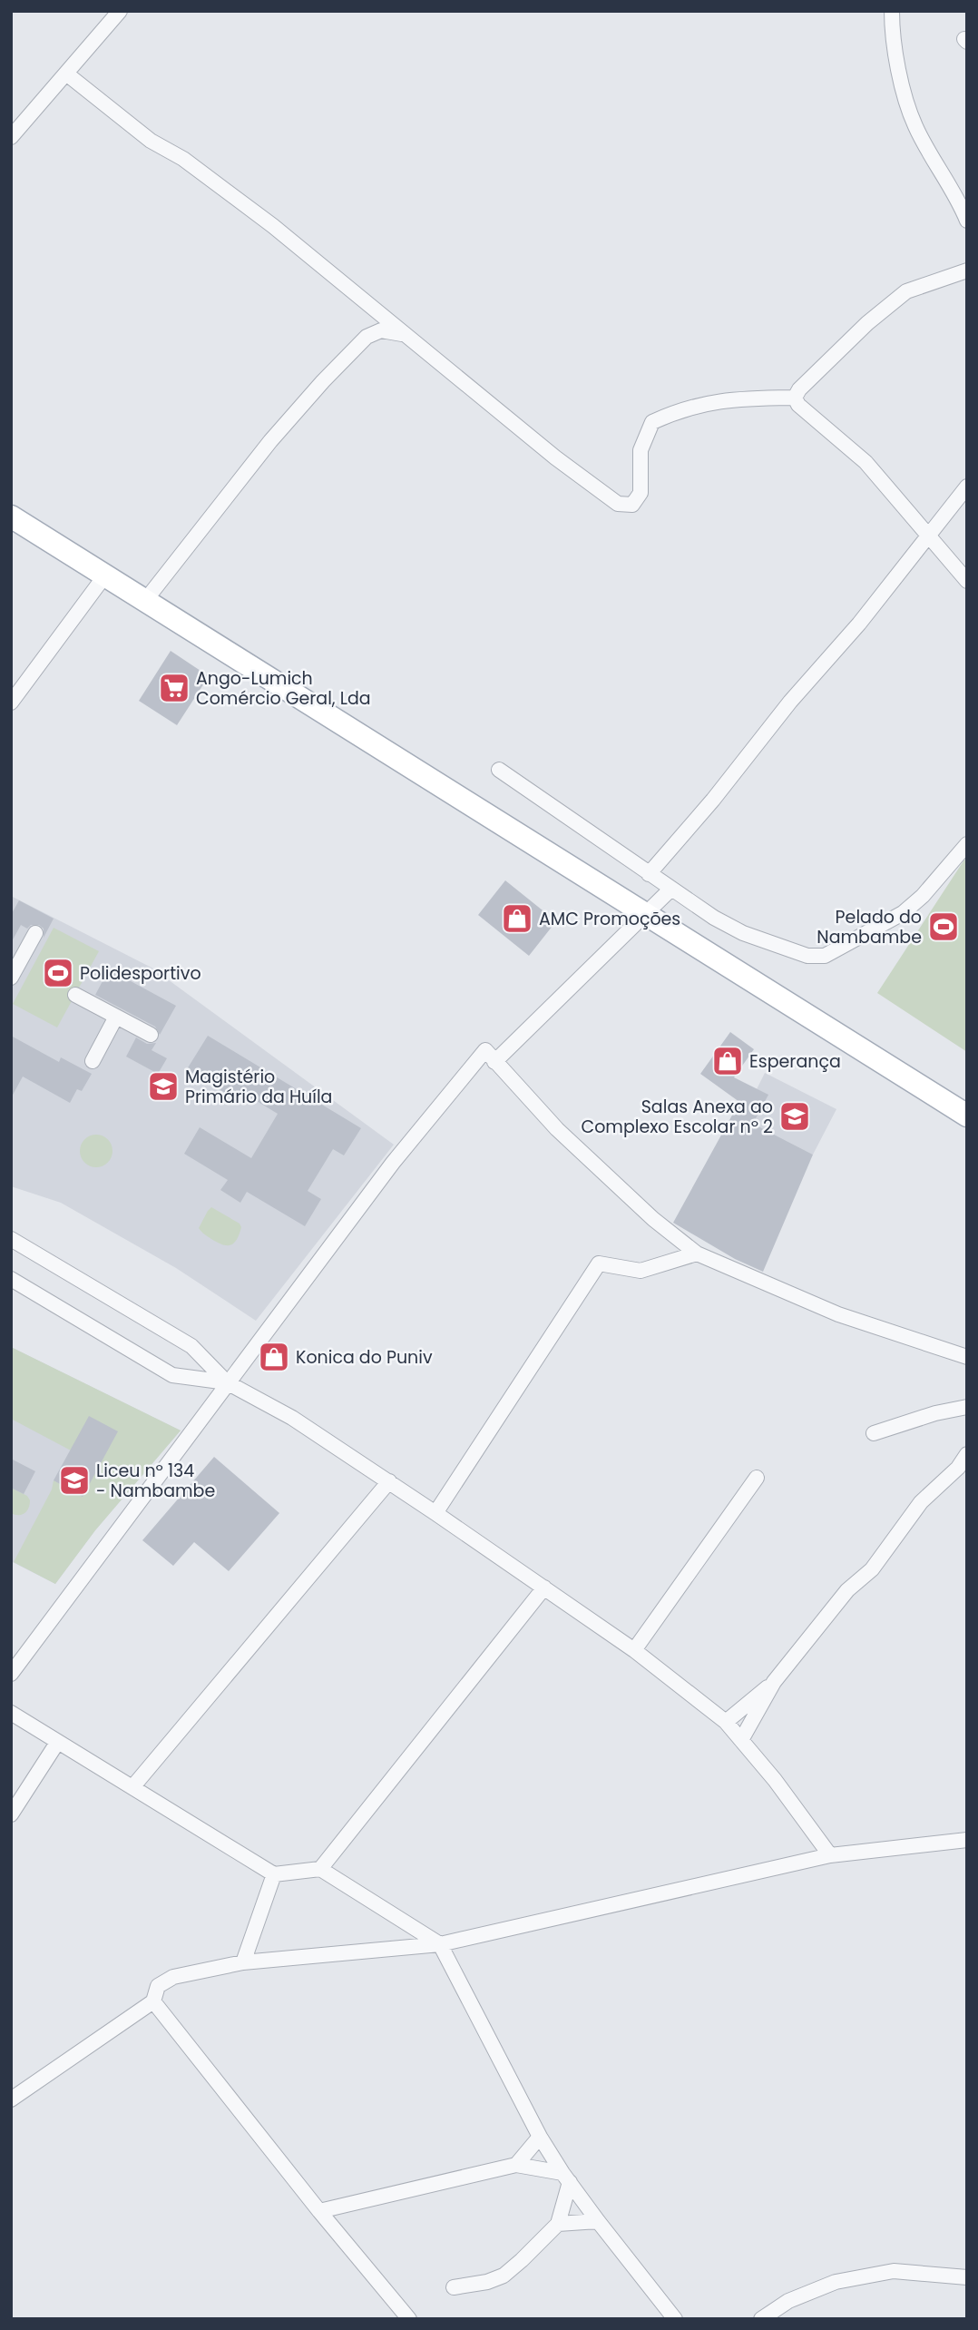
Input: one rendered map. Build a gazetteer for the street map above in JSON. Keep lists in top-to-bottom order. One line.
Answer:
{"places":{"supermarket":["Ango-Lumich Comércio Geral, Lda"],"shop":["AMC Promoções","Esperança","Konica do Puniv"],"sports":["Pelado do Nambambe","Polidesportivo"],"school or university":["Magistério Primário da Huíla","Salas Anexa ao Complexo Escolar nº 2","Liceu nº 134 - Nambambe"]}}
